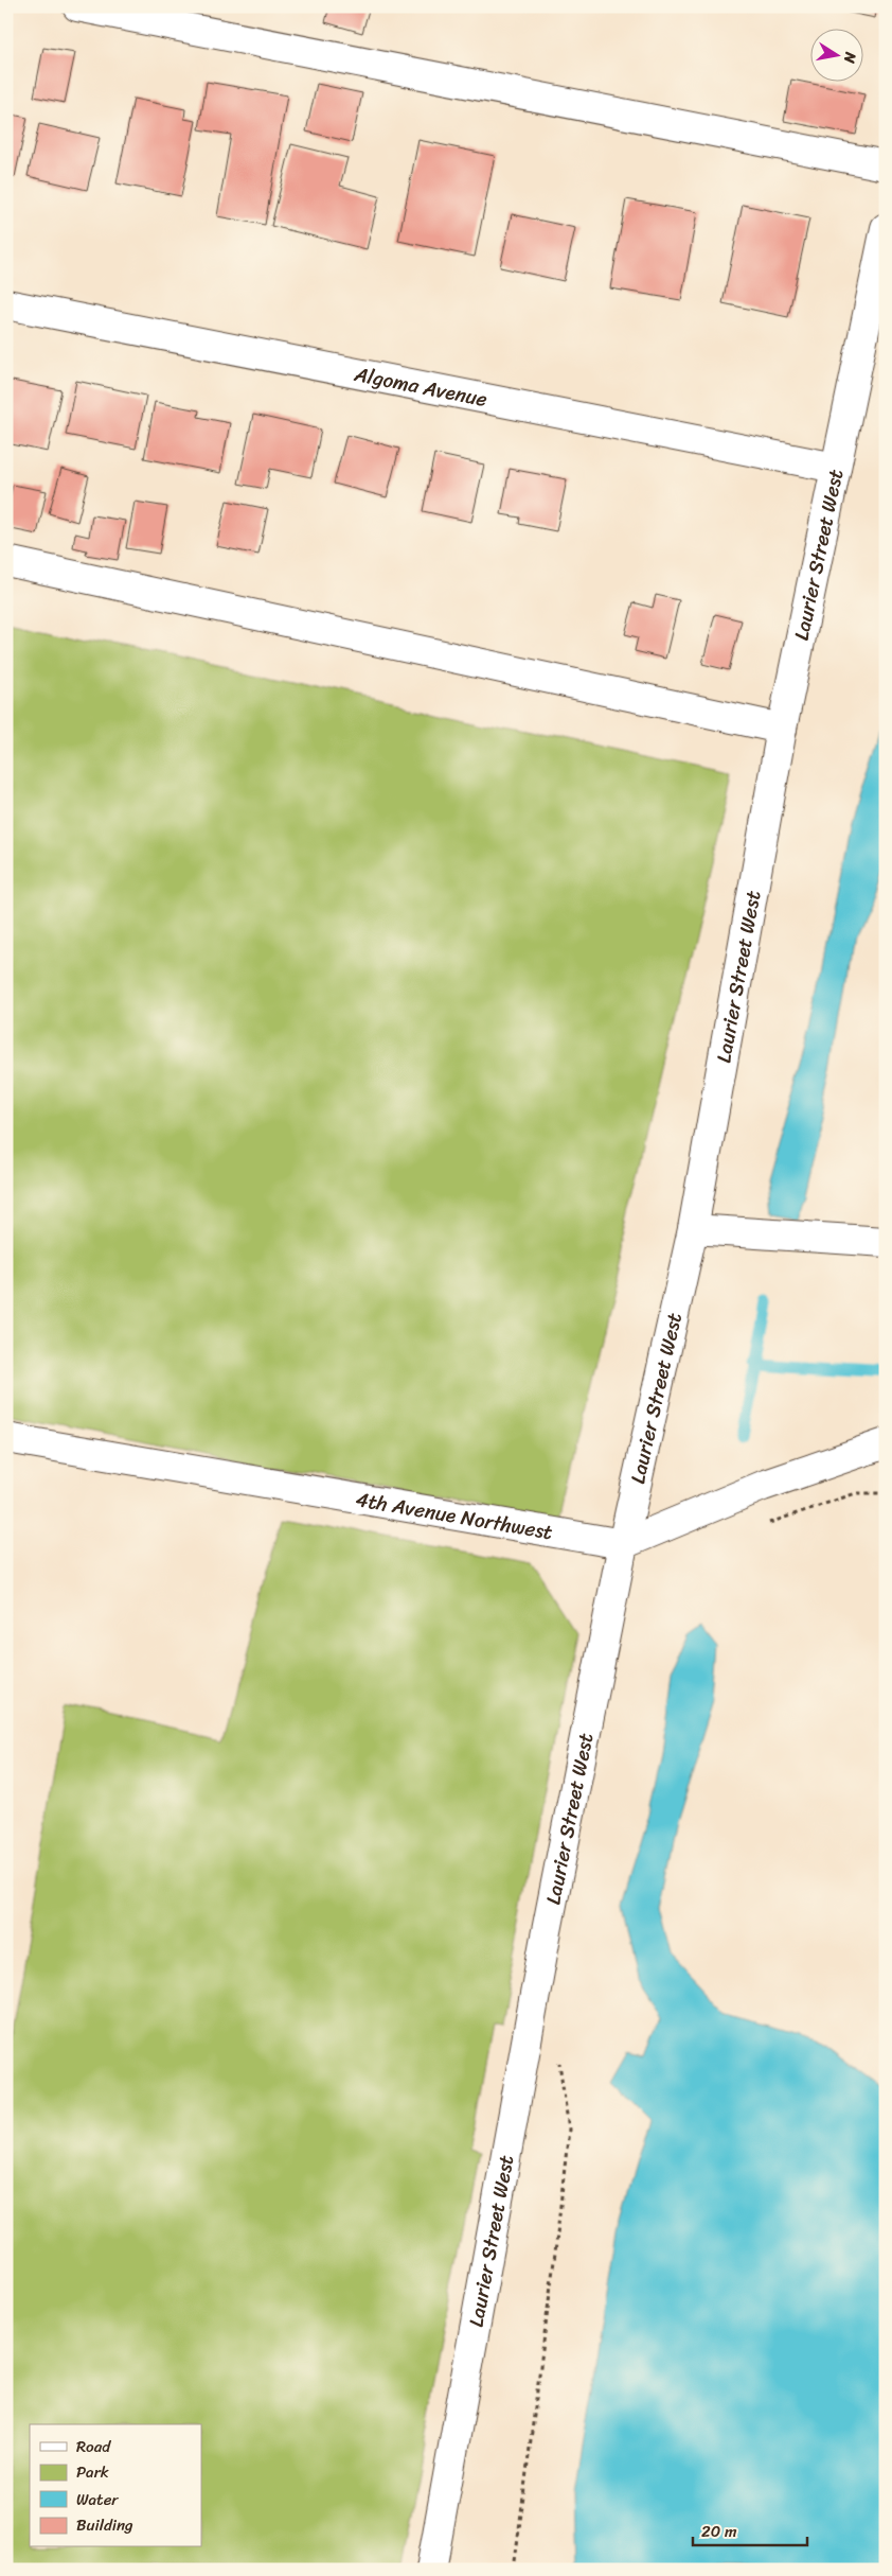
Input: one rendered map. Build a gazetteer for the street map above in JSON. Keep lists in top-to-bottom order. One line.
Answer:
{"streets":{"street":["Algoma Avenue","Laurier Street West","4th Avenue Northwest"]},"crossings":[["Algoma Avenue","Laurier Street West"],["Laurier Street West","4th Avenue Northwest"]],"legend":["Road","Park","Water","Building"],"scale_bar":"20 m","north":"right"}
